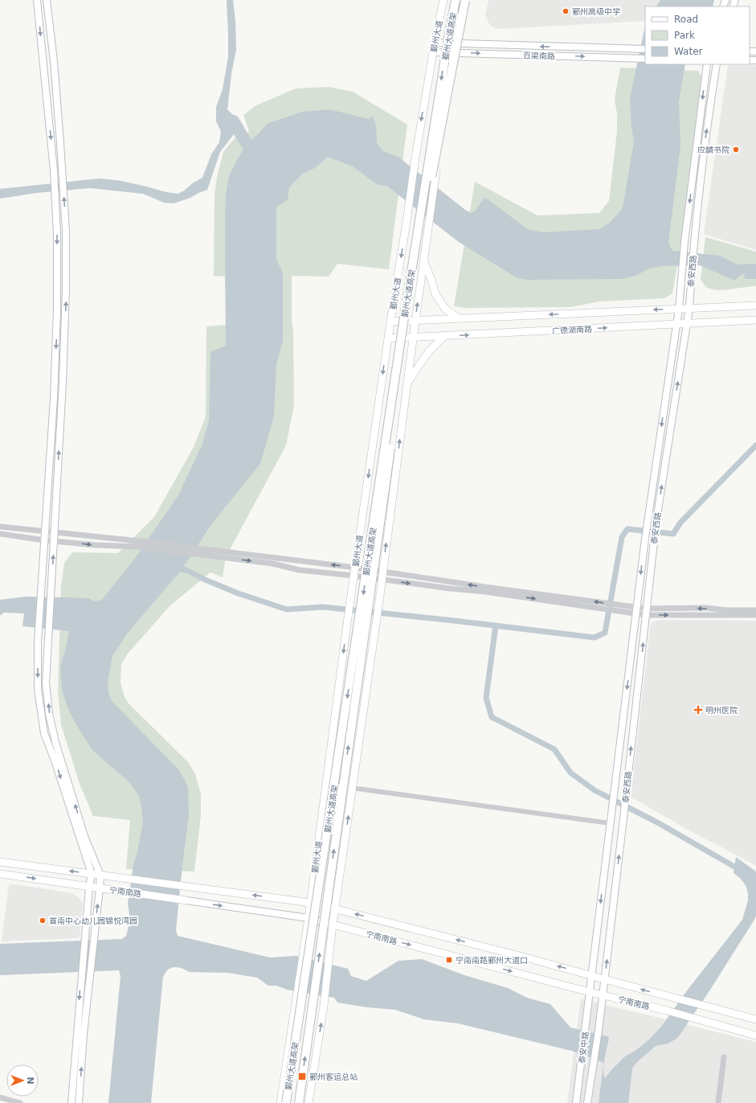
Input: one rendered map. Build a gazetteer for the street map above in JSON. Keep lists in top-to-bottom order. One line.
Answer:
{"streets":{"highway":["鄞州大道高架"],"main road":["鄞州大道","百梁南路","泰安西路","广德湖南路","宁南南路","泰安中路"]},"crossings":[["鄞州大道","百梁南路"],["鄞州大道","广德湖南路"],["鄞州大道","宁南南路"],["泰安西路","广德湖南路"],["泰安西路","宁南南路"],["泰安西路","泰安中路"],["宁南南路","泰安中路"]],"places":{"other":["鄞州高级中学","应麟书院","首南中心幼儿园锦悦湾园"],"health":["明州医院"],"transit":["宁南南路鄞州大道口","鄞州客运总站"]},"legend":["Road","Park","Water"],"north":"right"}
